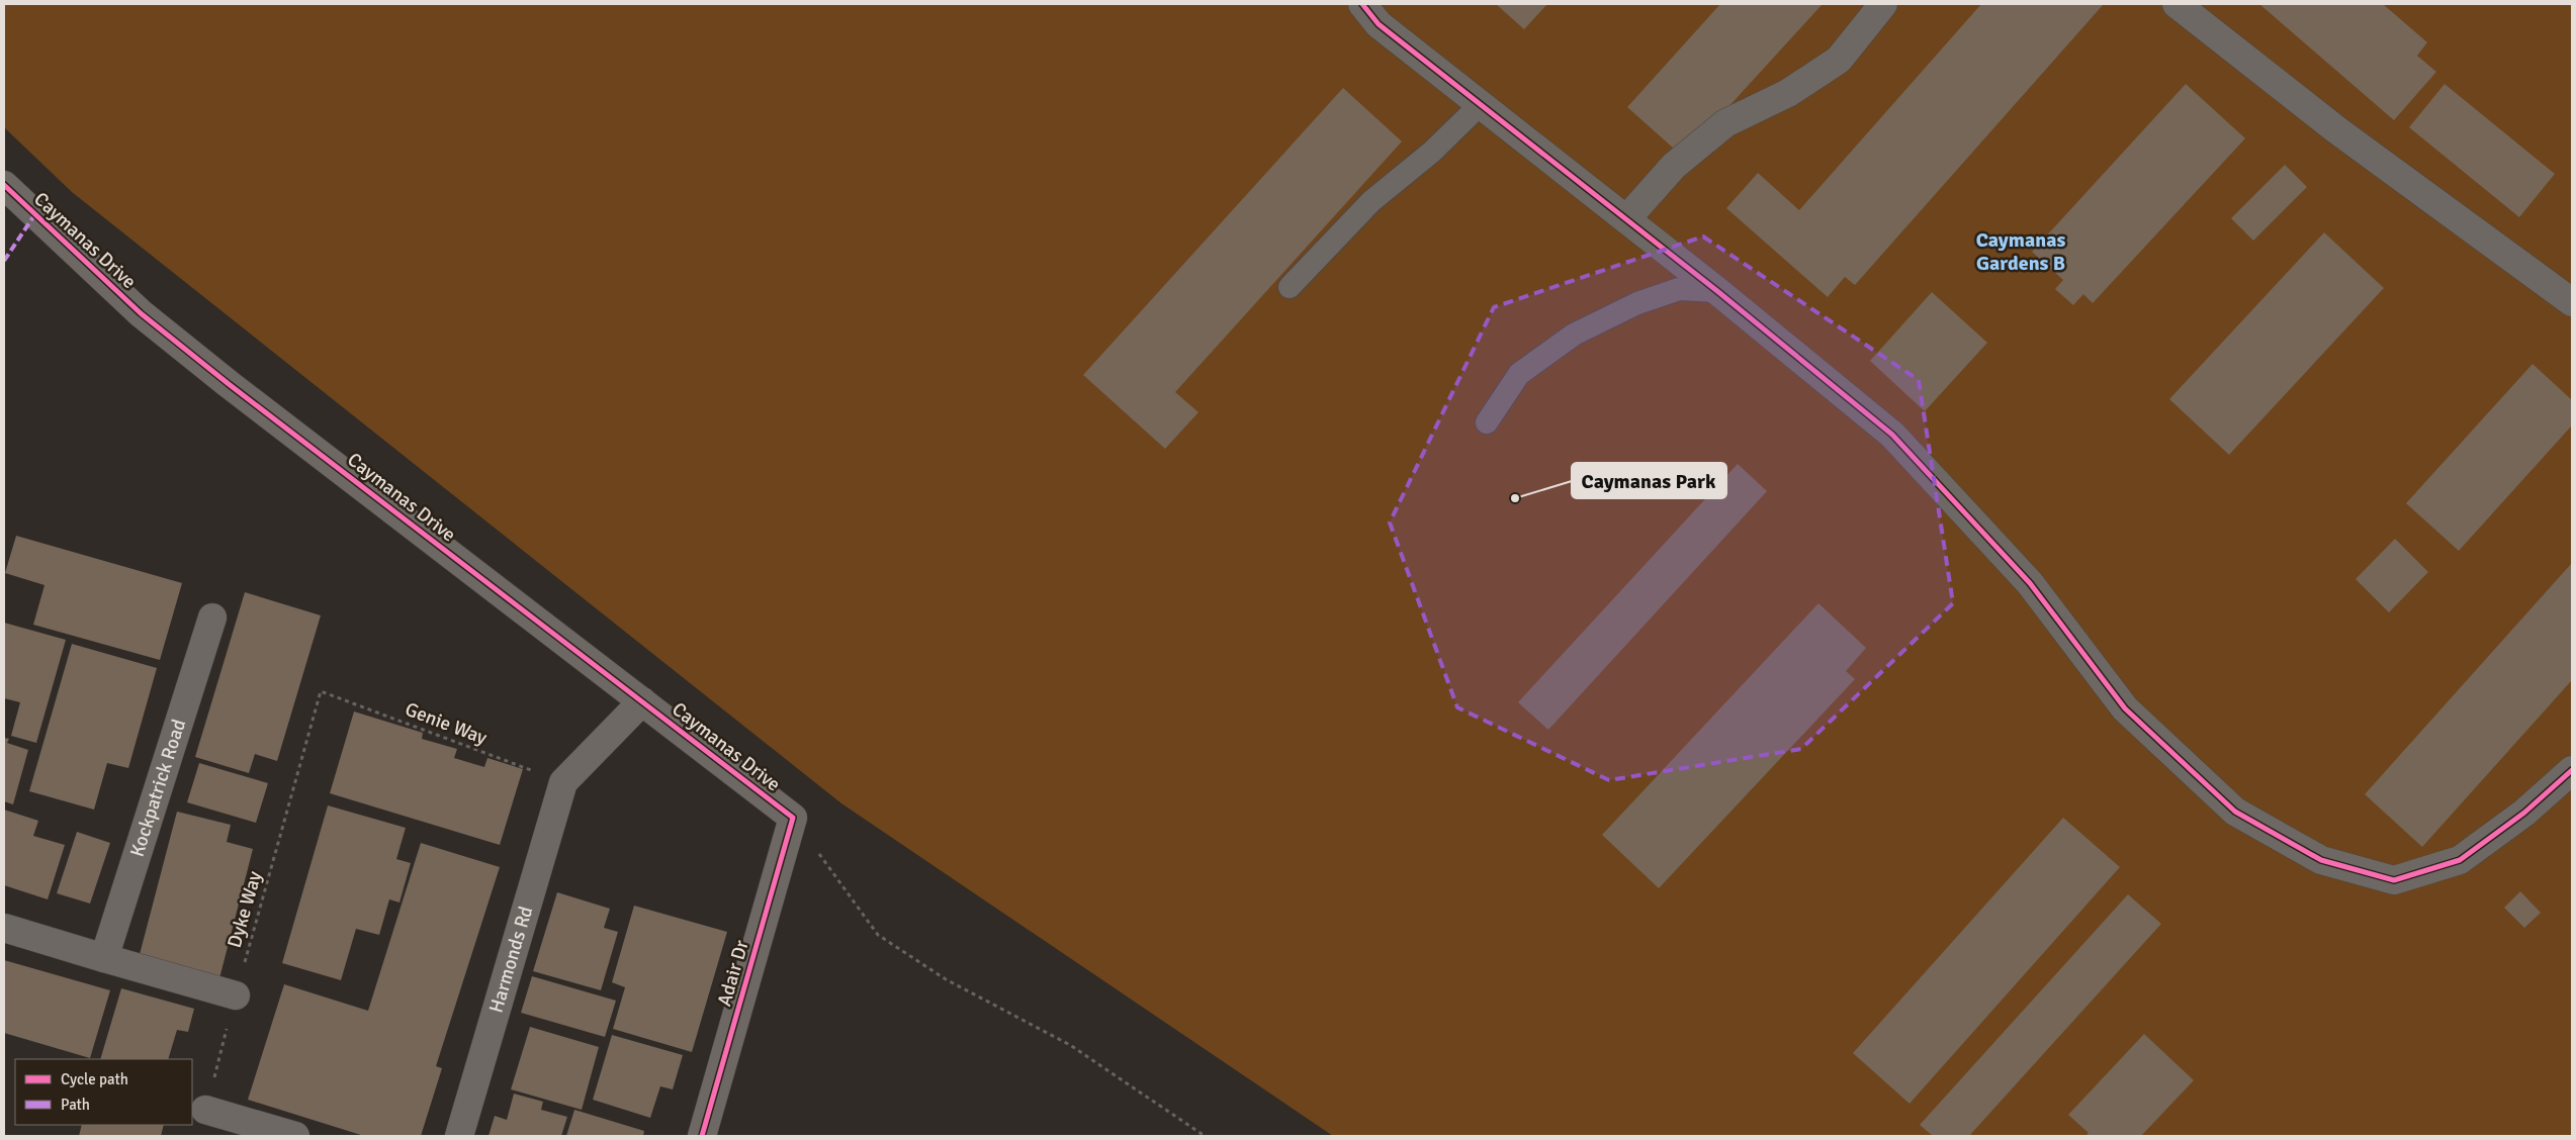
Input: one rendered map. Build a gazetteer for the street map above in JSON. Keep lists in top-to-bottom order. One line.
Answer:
{"streets":{"street":["Caymanas Drive","Kockpatrick Road","Harmonds Rd","Adair Dr"],"path":["Genie Way","Dyke Way"]},"crossings":[["Caymanas Drive","Adair Dr"],["Genie Way","Dyke Way"],["Genie Way","Harmonds Rd"]],"districts":["Caymanas Gardens B"],"places":["Caymanas Park"],"legend":["Cycle path","Path"]}
